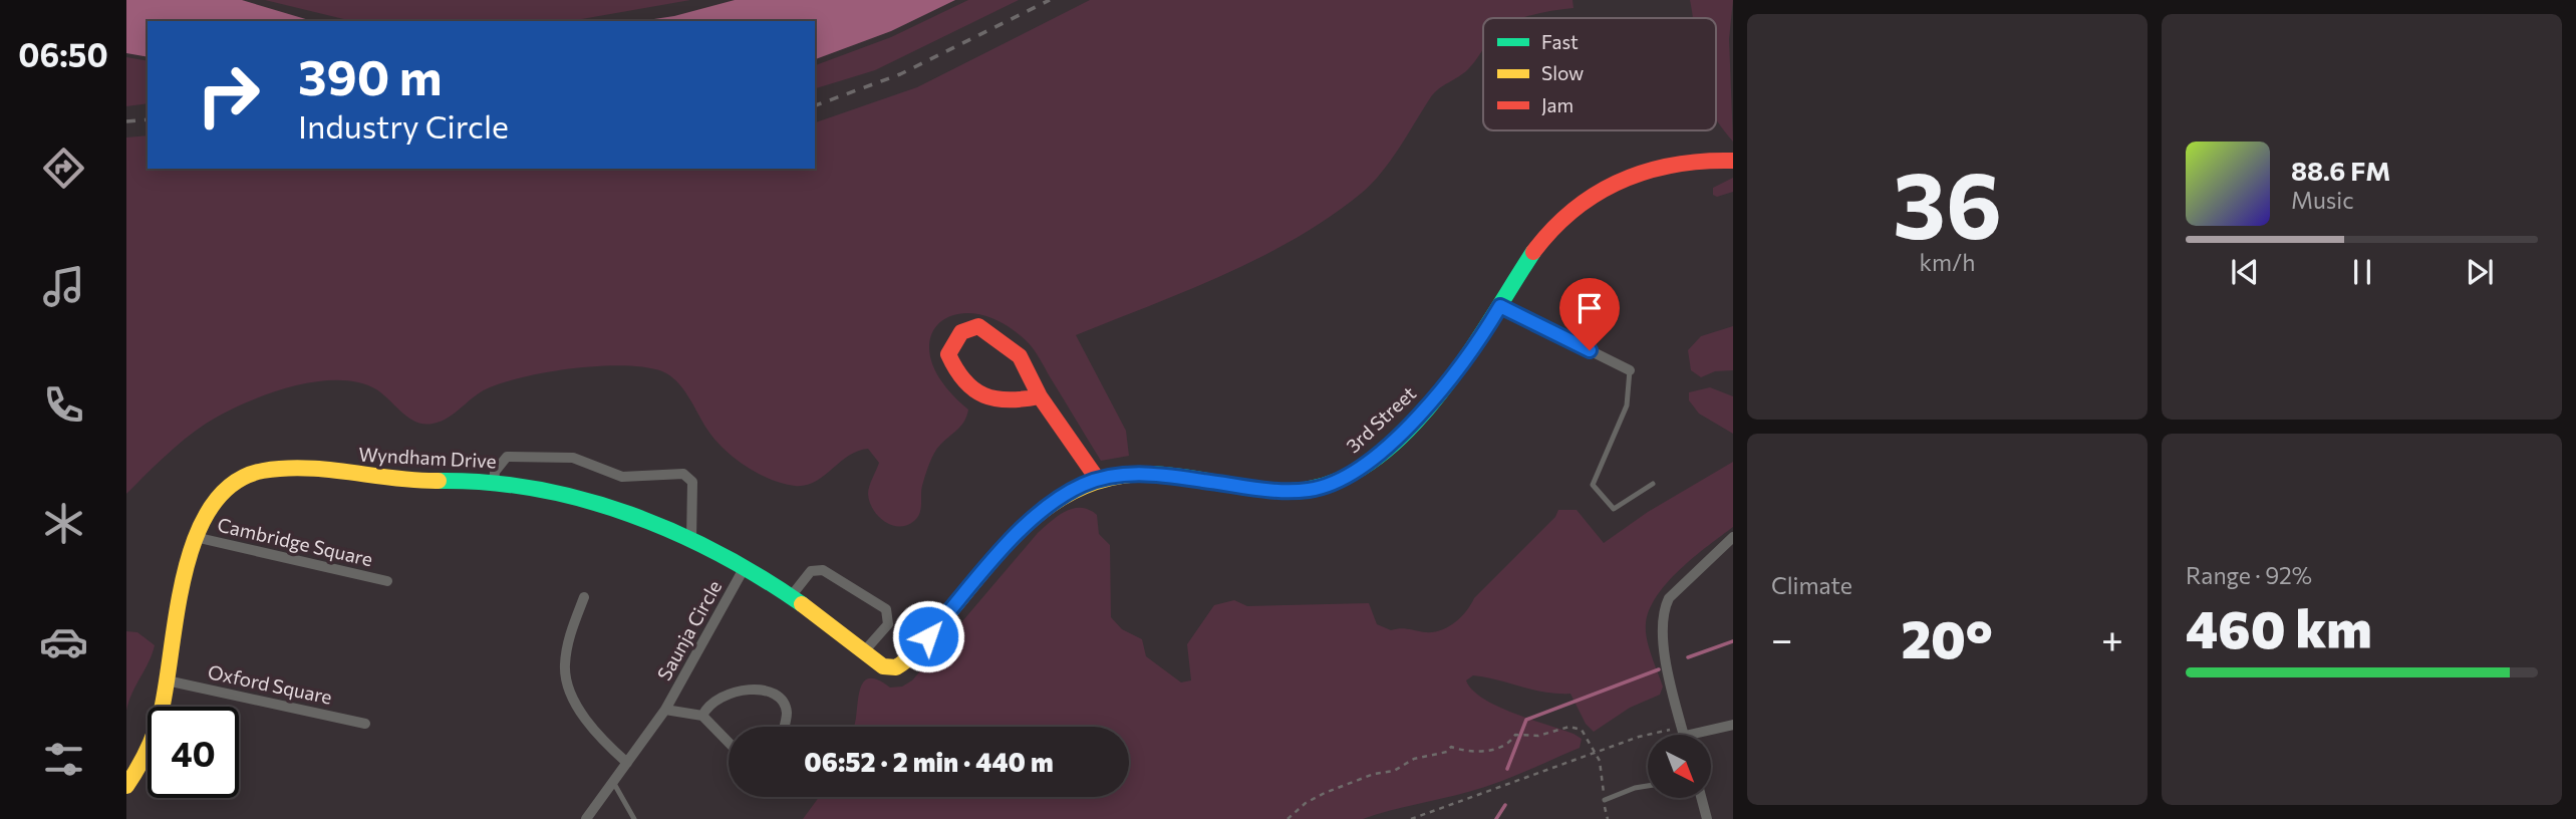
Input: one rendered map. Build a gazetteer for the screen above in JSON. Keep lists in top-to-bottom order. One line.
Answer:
{"streets":{"street":["3rd Street","Wyndham Drive","Cambridge Square","Saunja Circle","Oxford Square"]},"crossings":[["3rd Street","Wyndham Drive"],["Wyndham Drive","Cambridge Square"],["Wyndham Drive","Saunja Circle"],["Wyndham Drive","Oxford Square"]],"legend":["Fast","Slow","Jam"],"north":"bottom right","page":{"tabs":"06:50","tile":[["36","km/h"],"Climate",["Range · 92%","460 km"]],"turn":["390 m","Industry Circle"],"song":["88.6 FM","Music"],"heat":["−","20°","+"],"limit":"40","trip":"06:52 · 2 min · 440 m"}}
